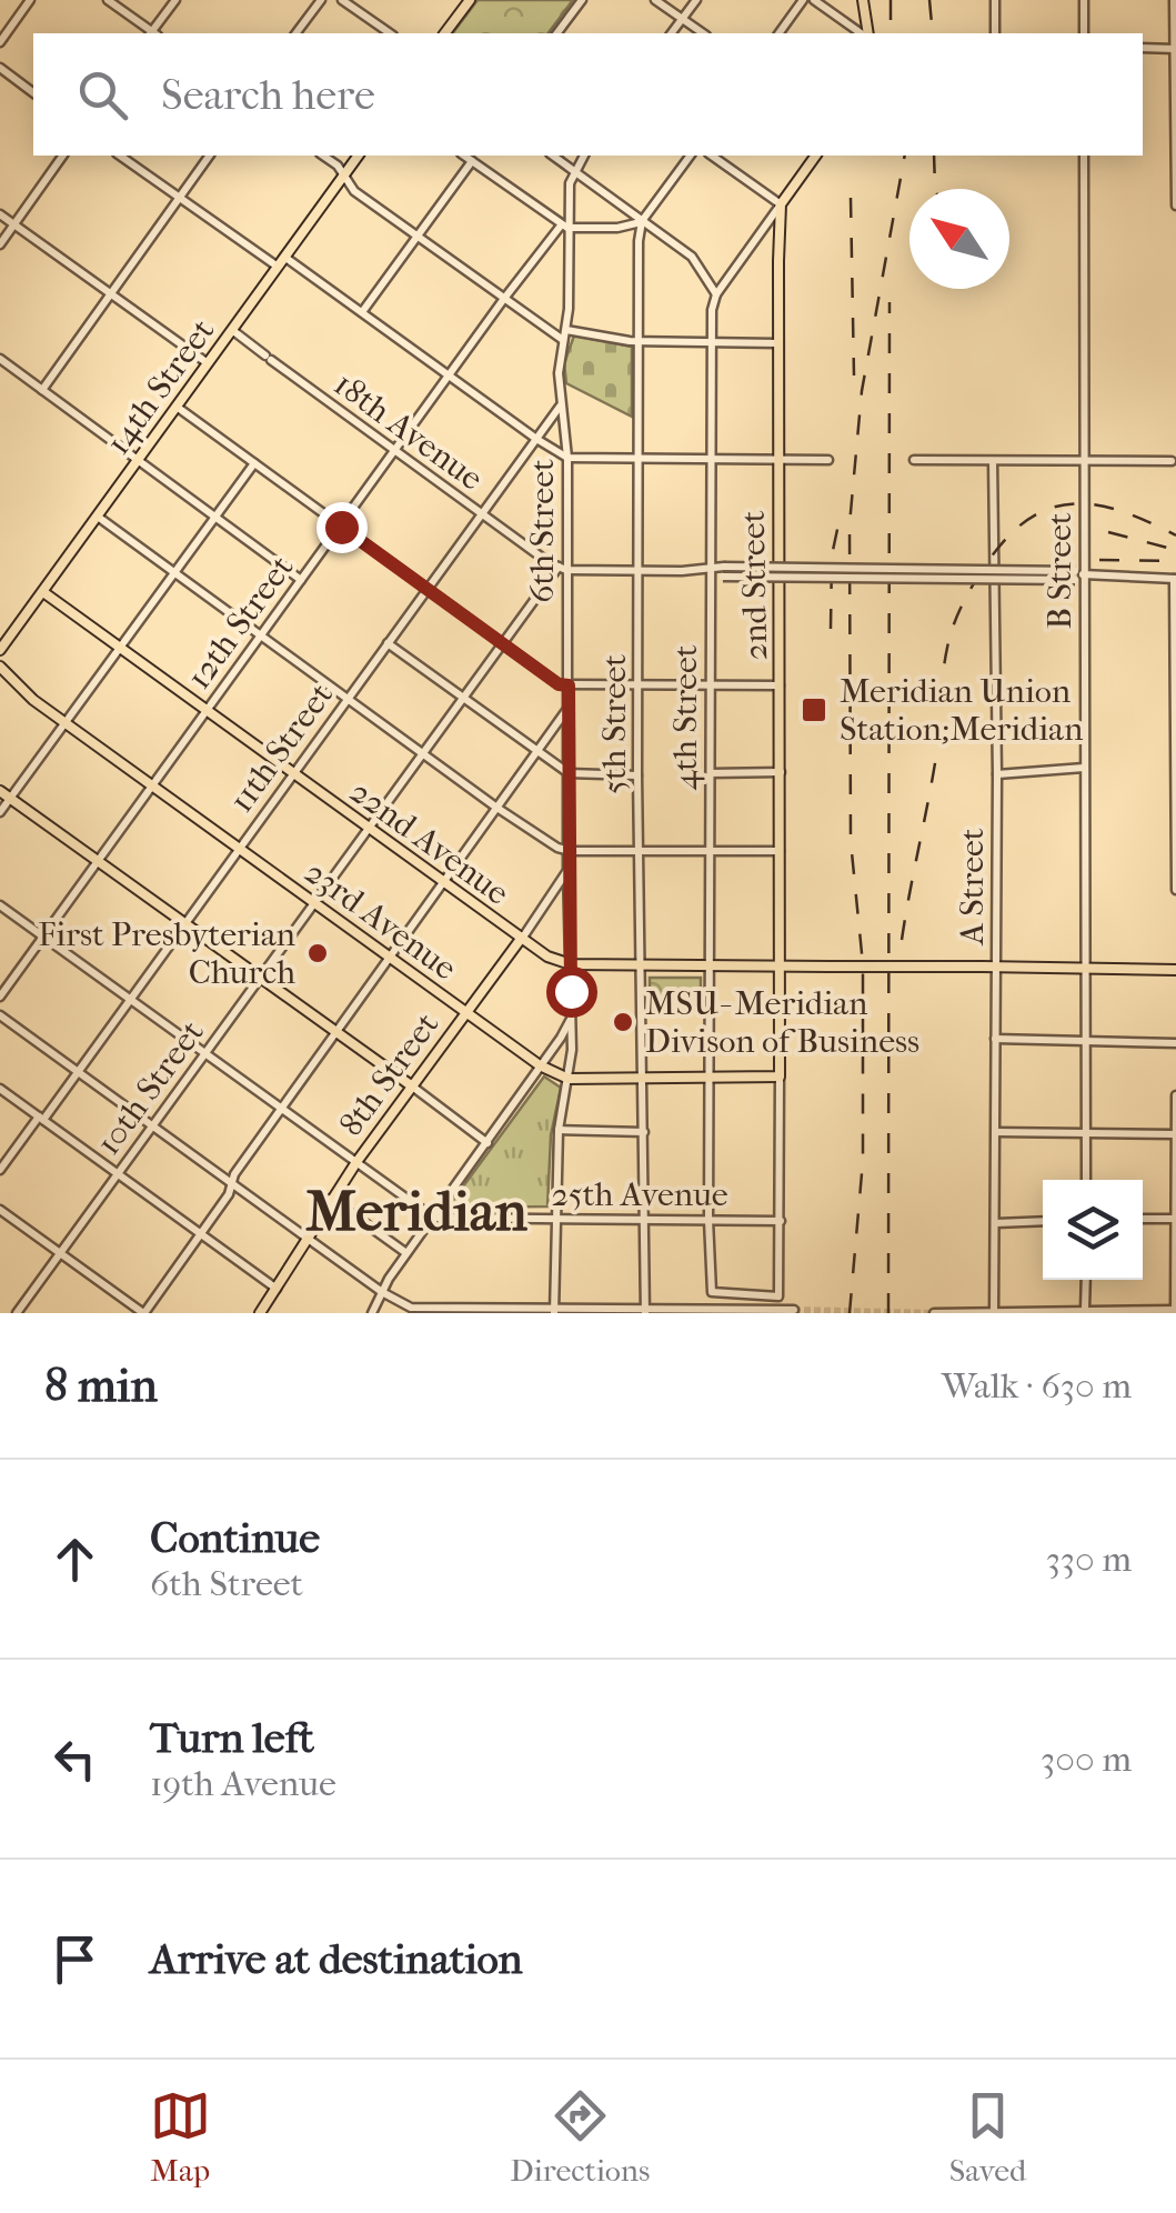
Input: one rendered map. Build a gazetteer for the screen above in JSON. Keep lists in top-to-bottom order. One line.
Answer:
{"streets":{"main road":["14th Street","2nd Street","4th Street","22nd Avenue","23rd Avenue","8th Street"],"street":["18th Avenue","6th Street","B Street","12th Street","5th Street","11th Street","A Street","10th Street","25th Avenue"]},"crossings":[["14th Street","18th Avenue"],["14th Street","22nd Avenue"],["18th Avenue","6th Street"],["18th Avenue","12th Street"],["18th Avenue","11th Street"],["18th Avenue","10th Street"],["6th Street","12th Street"],["6th Street","11th Street"],["6th Street","22nd Avenue"],["6th Street","23rd Avenue"],["6th Street","8th Street"],["6th Street","10th Street"],["6th Street","25th Avenue"],["B Street","22nd Avenue"],["2nd Street","4th Street"],["2nd Street","22nd Avenue"],["2nd Street","23rd Avenue"],["12th Street","22nd Avenue"],["12th Street","23rd Avenue"],["4th Street","22nd Avenue"],["4th Street","23rd Avenue"],["4th Street","25th Avenue"],["5th Street","22nd Avenue"],["5th Street","23rd Avenue"],["5th Street","25th Avenue"],["11th Street","22nd Avenue"],["11th Street","23rd Avenue"],["22nd Avenue","A Street"],["22nd Avenue","8th Street"],["22nd Avenue","10th Street"],["23rd Avenue","8th Street"],["23rd Avenue","10th Street"]],"districts":["Meridian"],"places":{"transit":["Meridian Union Station;Meridian"],"other":["First Presbyterian Church","MSU- Meridian Divison of Business"]},"north":"top left","page":{"search":"Search here","heading":["8 min","Walk · 630 m"],"list":[["Continue","6th Street","330 m"],["Turn left","19th Avenue","300 m"],"Arrive at destination"],"nav":["Map","Directions","Saved"]}}
